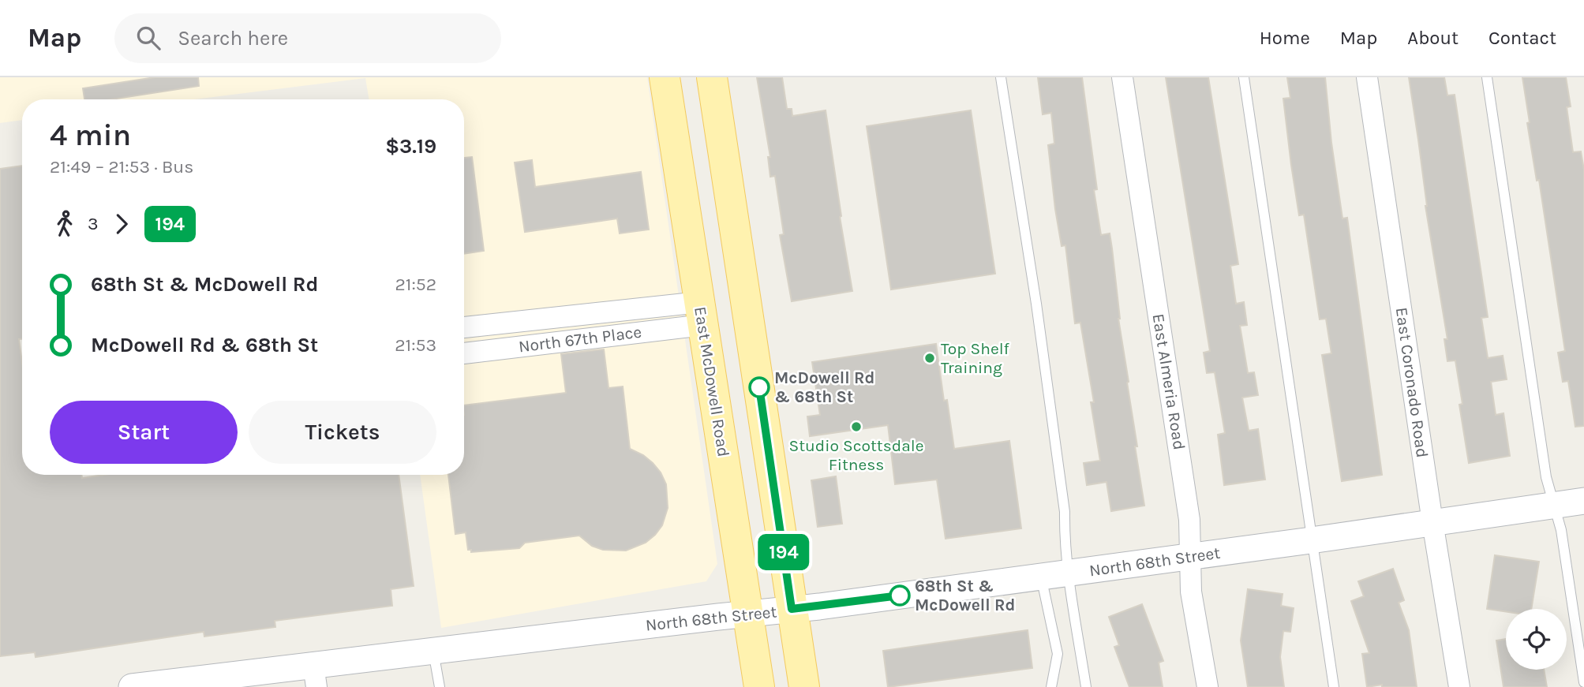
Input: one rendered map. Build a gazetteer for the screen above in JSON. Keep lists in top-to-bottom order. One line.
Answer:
{"streets":{"main road":["East McDowell Road"],"street":["North 67th Place","East Almeria Road","East Coronado Road","North 68th Street"]},"crossings":[["North 67th Place","East McDowell Road"],["East McDowell Road","North 68th Street"],["East Almeria Road","North 68th Street"],["East Coronado Road","North 68th Street"]],"places":["Top Shelf Training","McDowell Rd & 68th St","Studio Scottsdale Fitness","68th St & McDowell Rd"],"lines":["bus line 194"],"page":{"header":"Map","search":"Search here","nav":["Home","Map","About","Contact"],"on_map":"194","heading":["4 min","21:49 – 21:53 · Bus","$3.19"],"legs":["3","194"],"list":[{"name":"68th St & McDowell Rd","value":"21:52"},{"name":"McDowell Rd & 68th St","value":"21:53"}],"buttons":["Start","Tickets"]}}
